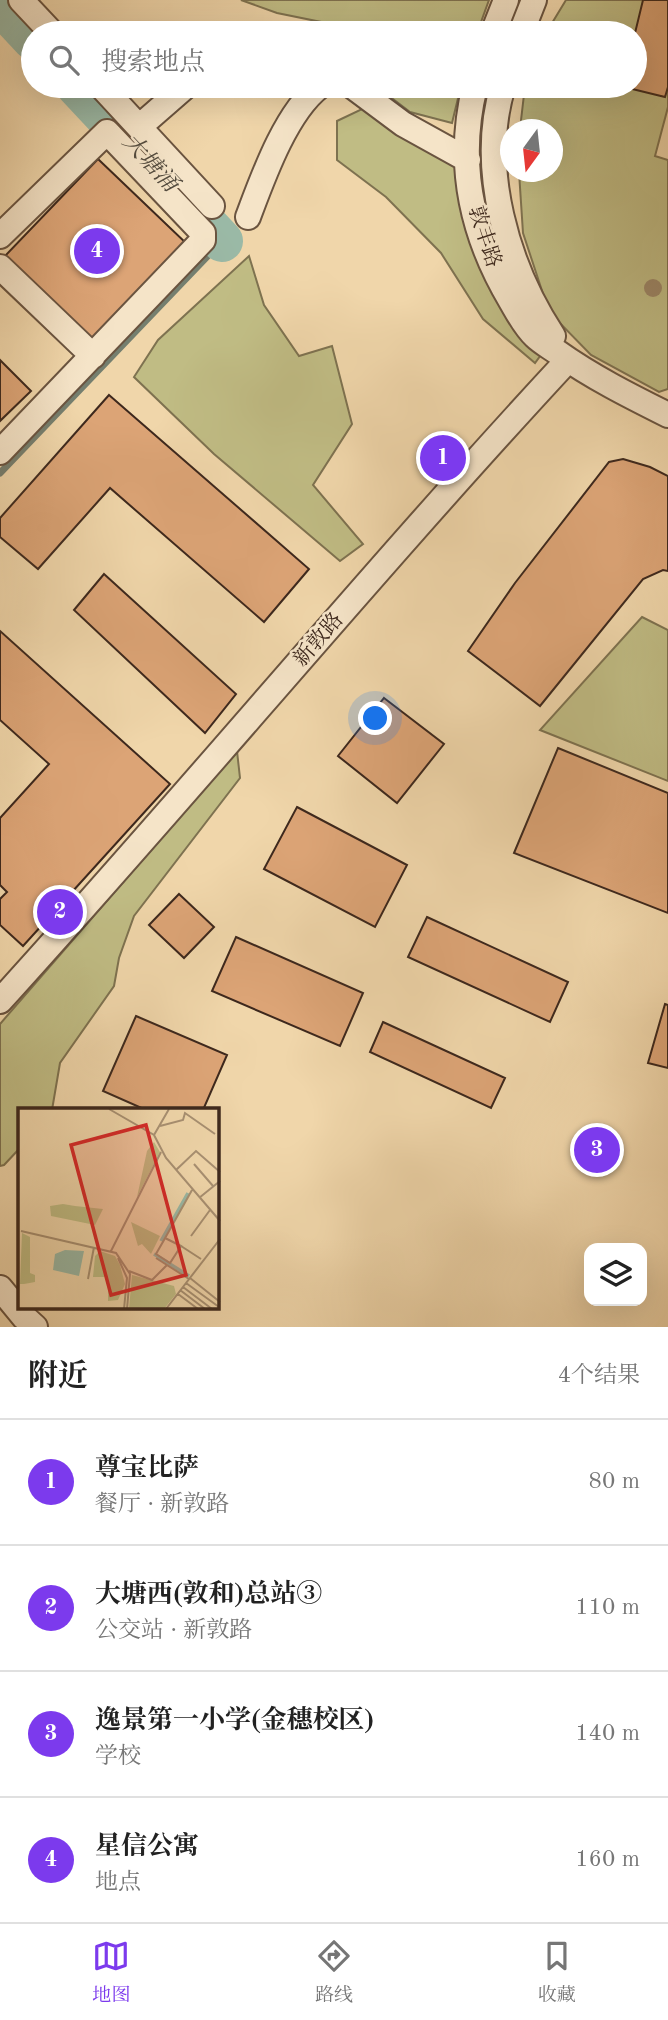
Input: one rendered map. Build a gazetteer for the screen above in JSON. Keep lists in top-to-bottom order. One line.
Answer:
{"streets":{"street":["敦丰路","新敦路"]},"crossings":[["敦丰路","新敦路"]],"water":["大塘涌"],"north":"bottom","page":{"search":"搜索地点","pins":["4","1","2","3"],"heading":["附近","4个结果"],"list":[{"mark":"1","name":"尊宝比萨","note":"餐厅 · 新敦路","value":"80 m"},{"mark":"2","name":"大塘西(敦和)总站③","note":"公交站 · 新敦路","value":"110 m"},{"mark":"3","name":"逸景第一小学(金穗校区)","note":"学校","value":"140 m"},{"mark":"4","name":"星信公寓","note":"地点","value":"160 m"}],"nav":["地图","路线","收藏"]}}
